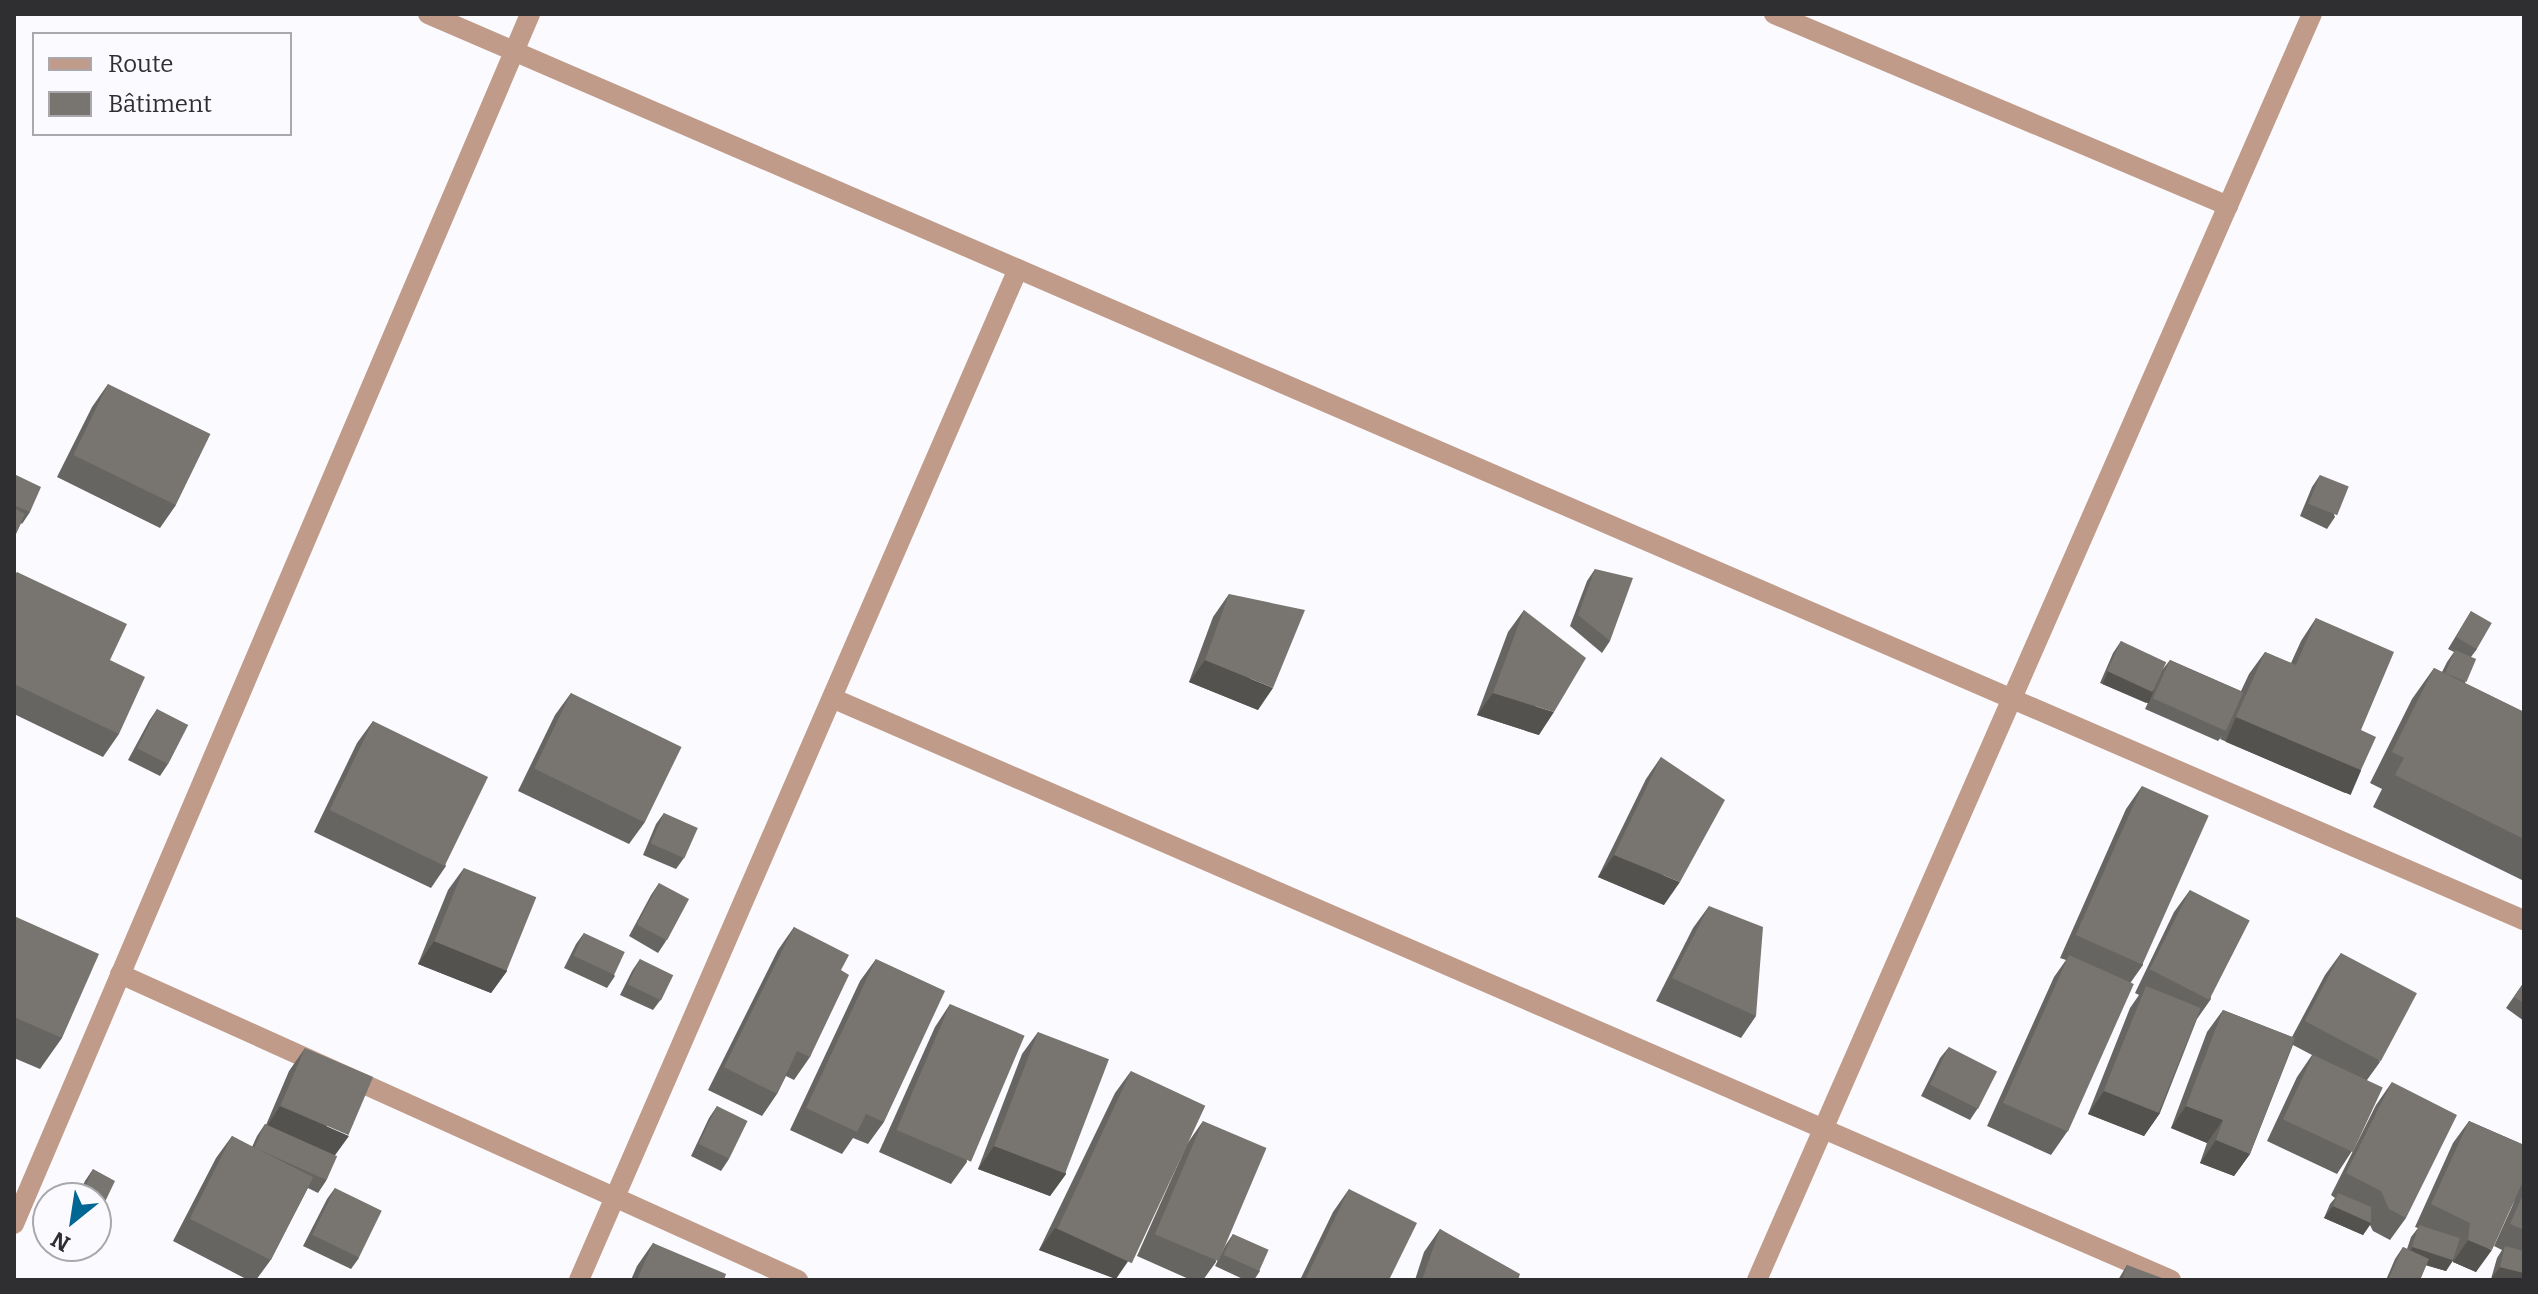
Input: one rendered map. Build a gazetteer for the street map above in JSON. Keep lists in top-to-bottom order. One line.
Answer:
{"legend":["Route","Bâtiment"],"north":"bottom left"}
